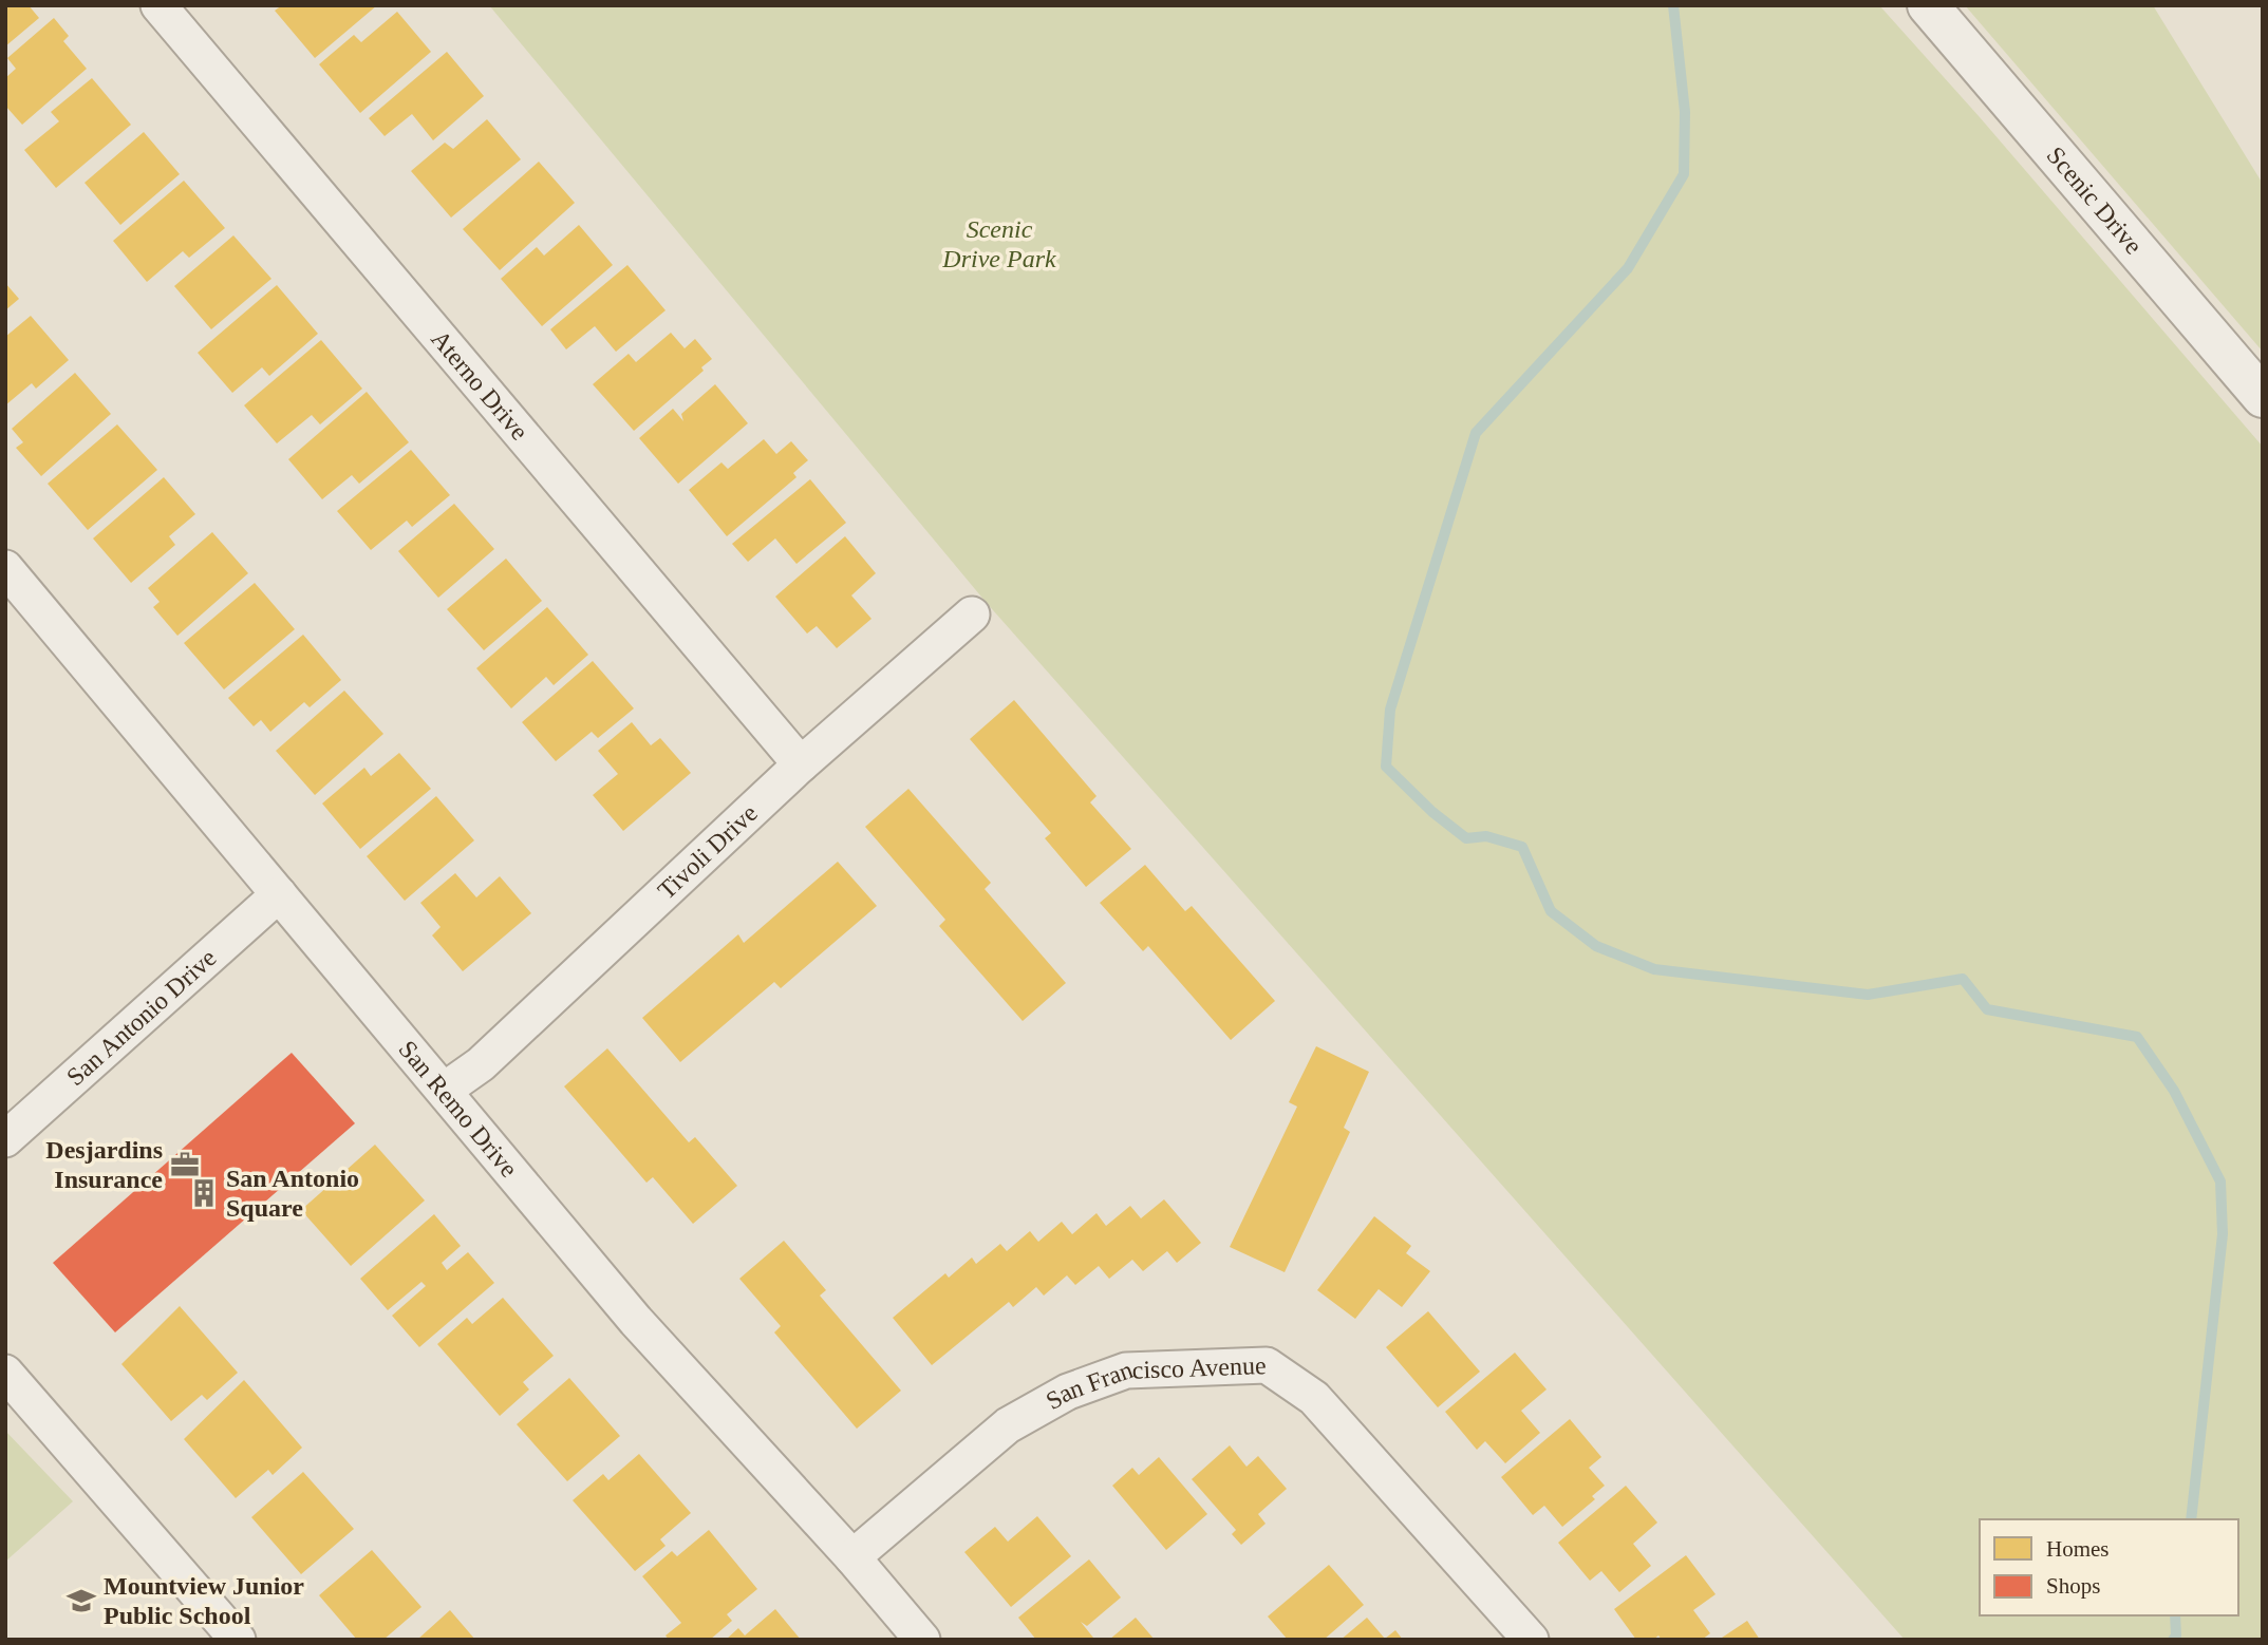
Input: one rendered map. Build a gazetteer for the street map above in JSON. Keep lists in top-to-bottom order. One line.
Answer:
{"streets":{"street":["Scenic Drive","Aterno Drive","Tivoli Drive","San Antonio Drive","San Remo Drive","San Francisco Avenue"]},"crossings":[["Aterno Drive","Tivoli Drive"],["Tivoli Drive","San Remo Drive"],["San Antonio Drive","San Remo Drive"],["San Remo Drive","San Francisco Avenue"]],"parks":["Scenic Drive Park"],"places":{"office":["Desjardins Insurance"],"building":["San Antonio Square"],"school or university":["Mountview Junior Public School"]},"legend":["Homes","Shops"]}
